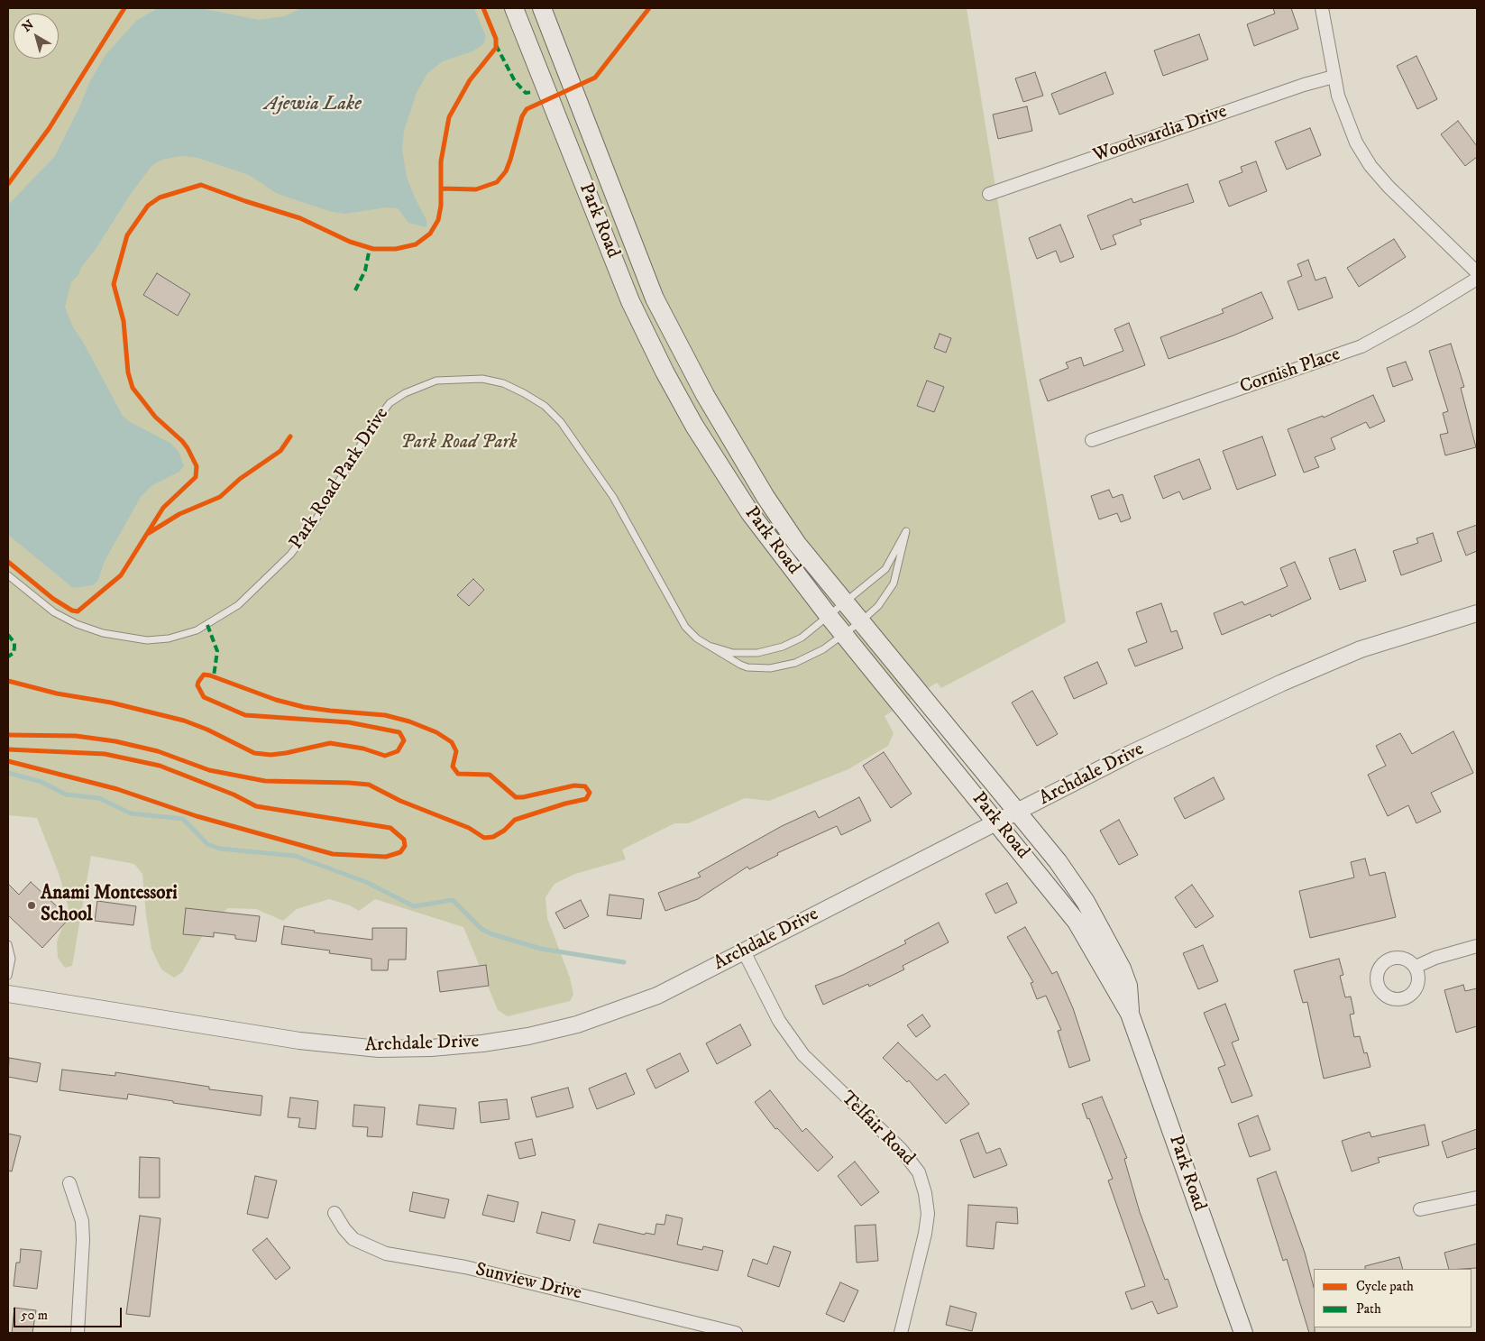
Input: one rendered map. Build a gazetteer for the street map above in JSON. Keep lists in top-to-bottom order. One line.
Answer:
{"streets":{"main road":["Park Road"],"street":["Woodwardia Drive","Cornish Place","Archdale Drive","Telfair Road","Sunview Drive"],"lane":["Park Road Park Drive"]},"crossings":[["Park Road","Park Road Park Drive"],["Park Road","Archdale Drive"],["Archdale Drive","Telfair Road"]],"water":["Ajewia Lake"],"parks":["Park Road Park"],"places":["Anami Montessori School"],"legend":["Cycle path","Path"],"scale_bar":"50 m","north":"top left"}
